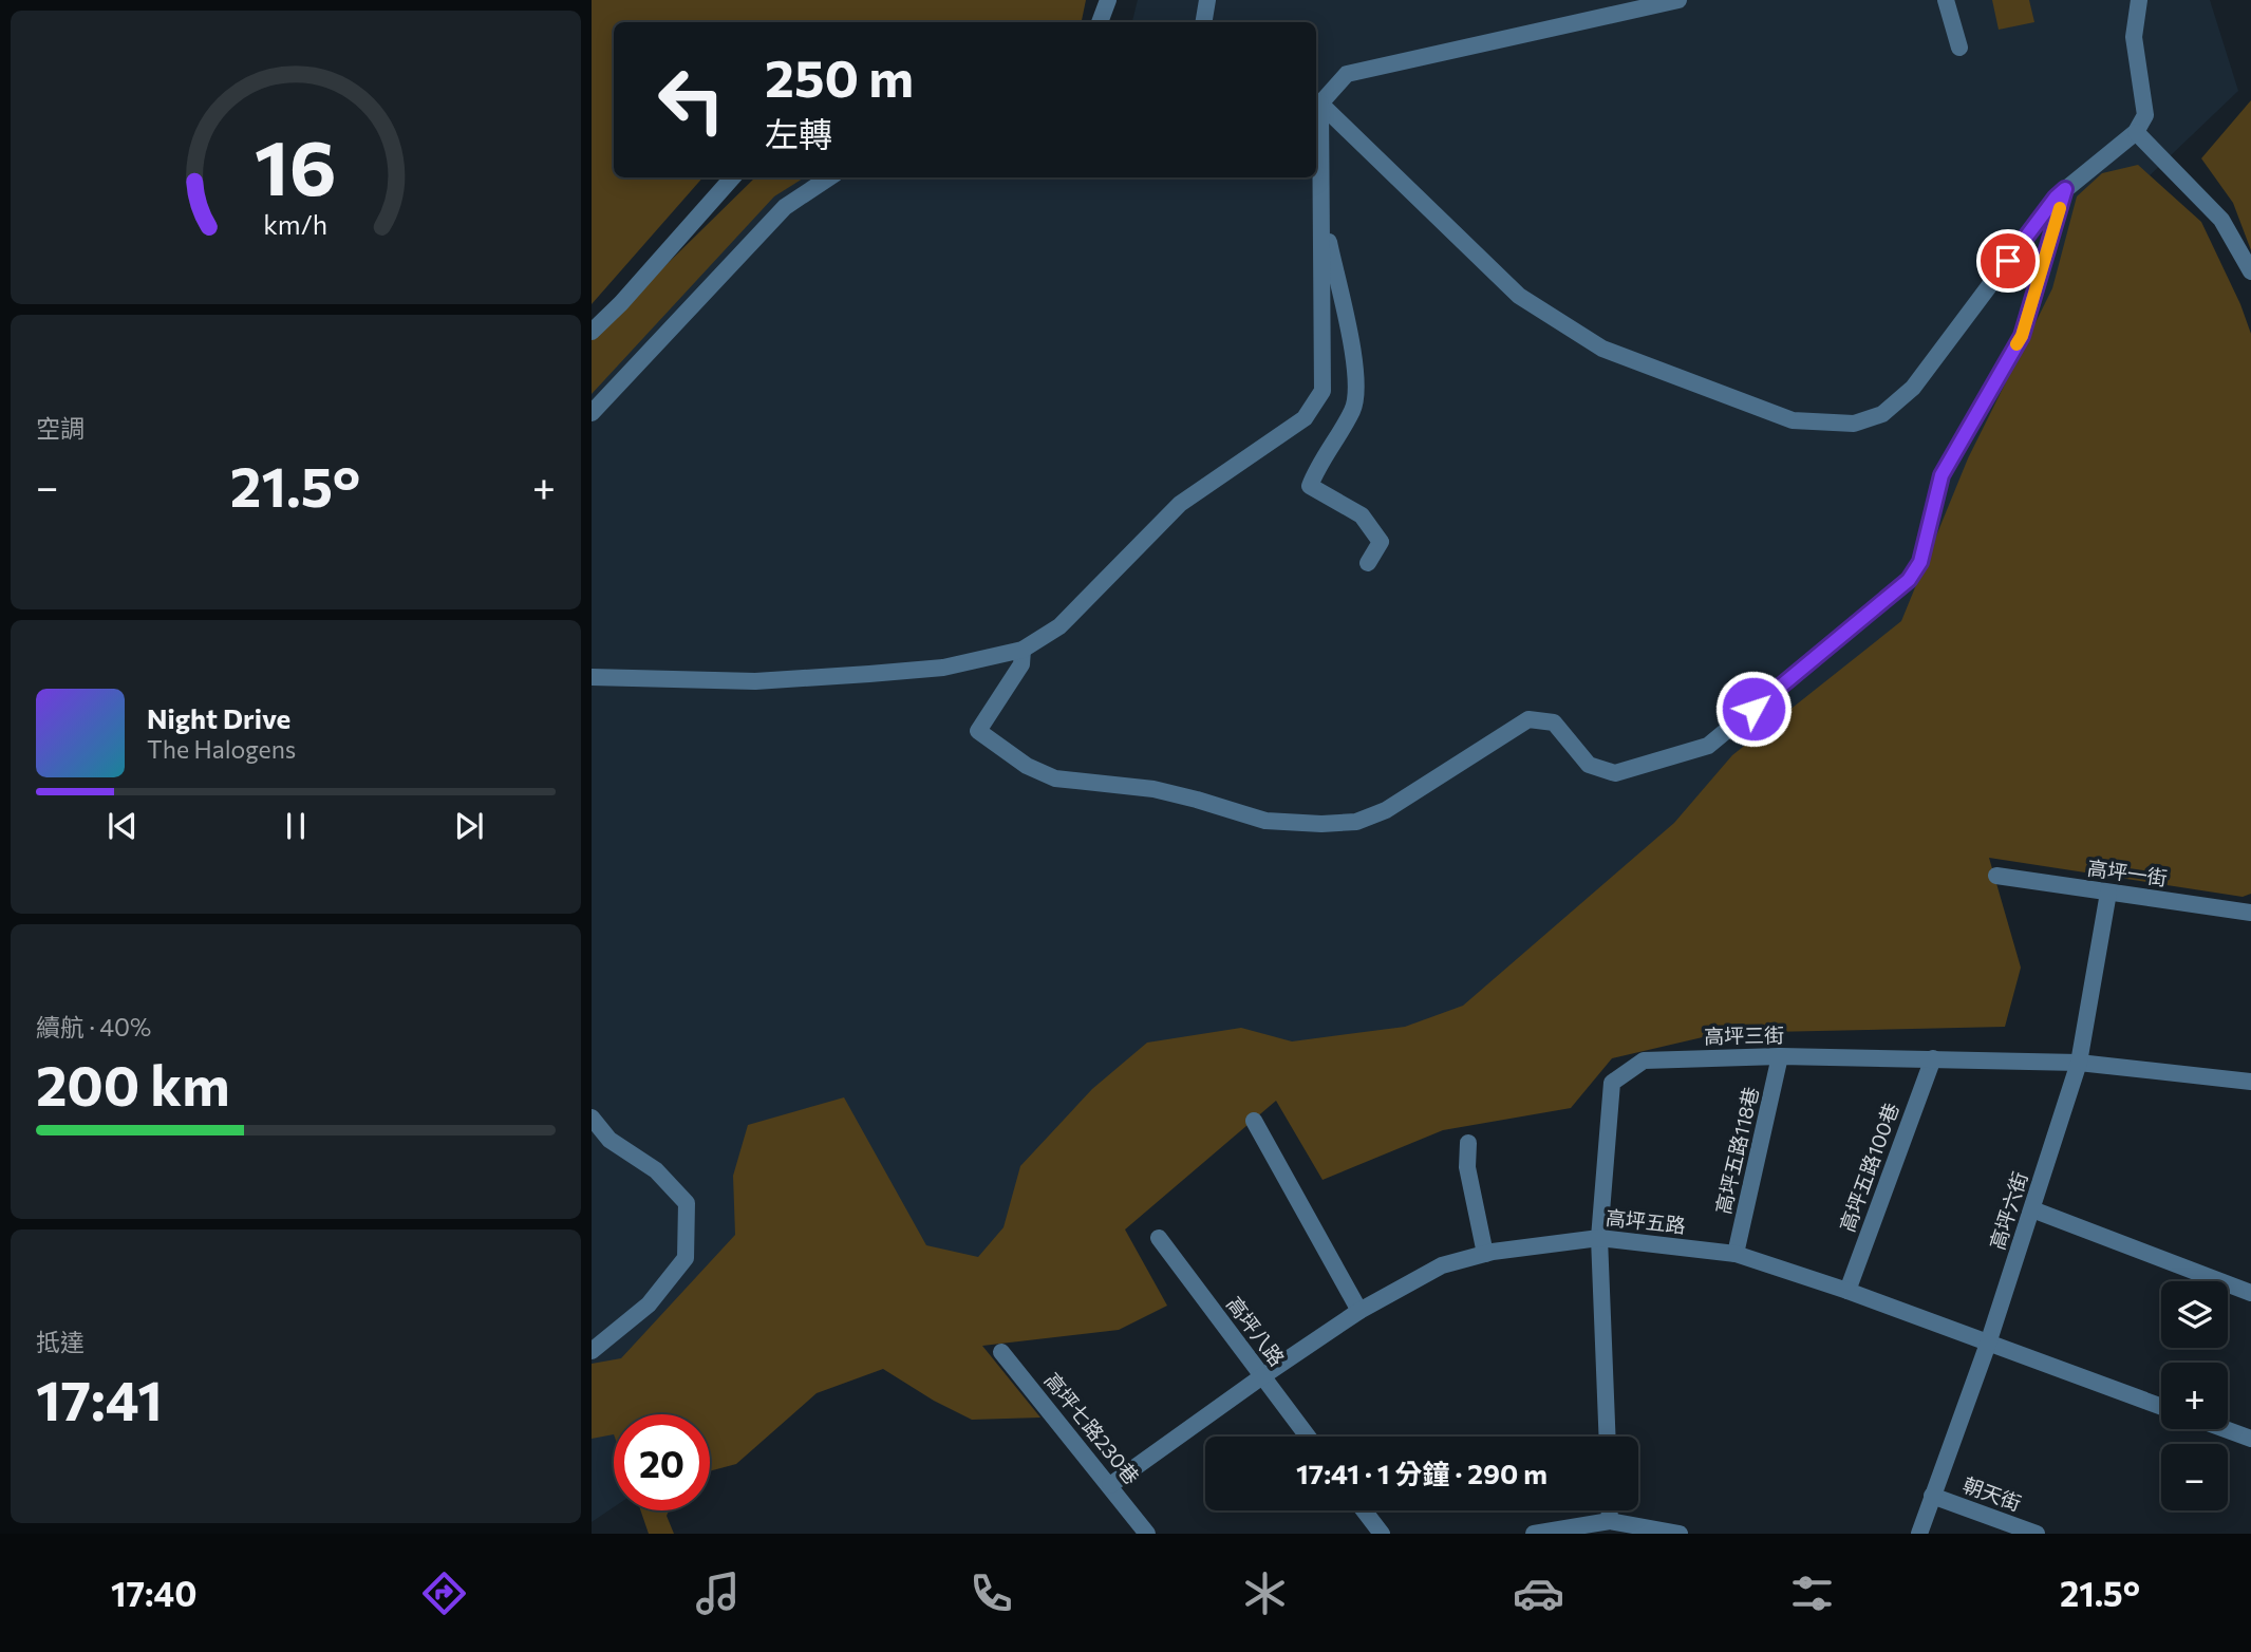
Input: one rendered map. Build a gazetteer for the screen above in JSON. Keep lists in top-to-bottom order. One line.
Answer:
{"streets":{"street":["高坪一街","高坪三街","高坪五路118巷","高坪五路100巷","高坪六街","高坪五路","高坪八路","高坪七路230巷","朝天街"]},"crossings":[["高坪一街","高坪六街"],["高坪三街","高坪五路118巷"],["高坪三街","高坪五路100巷"],["高坪三街","高坪六街"],["高坪三街","高坪五路"],["高坪五路118巷","高坪五路"],["高坪五路100巷","高坪五路"],["高坪六街","高坪五路"],["高坪六街","朝天街"],["高坪五路","高坪八路"],["高坪五路","高坪七路230巷"]],"page":{"turn":["250 m","左轉"],"tile":["空調",["續航 · 40%","200 km"],["抵達","17:41"]],"heat":["−","21.5°","+"],"song":["Night Drive","The Halogens"],"map_buttons":["+","−"],"limit":"20","trip":"17:41 · 1 分鐘 · 290 m","tabs":["17:40","21.5°"],"gauge":["16","km/h"]}}
